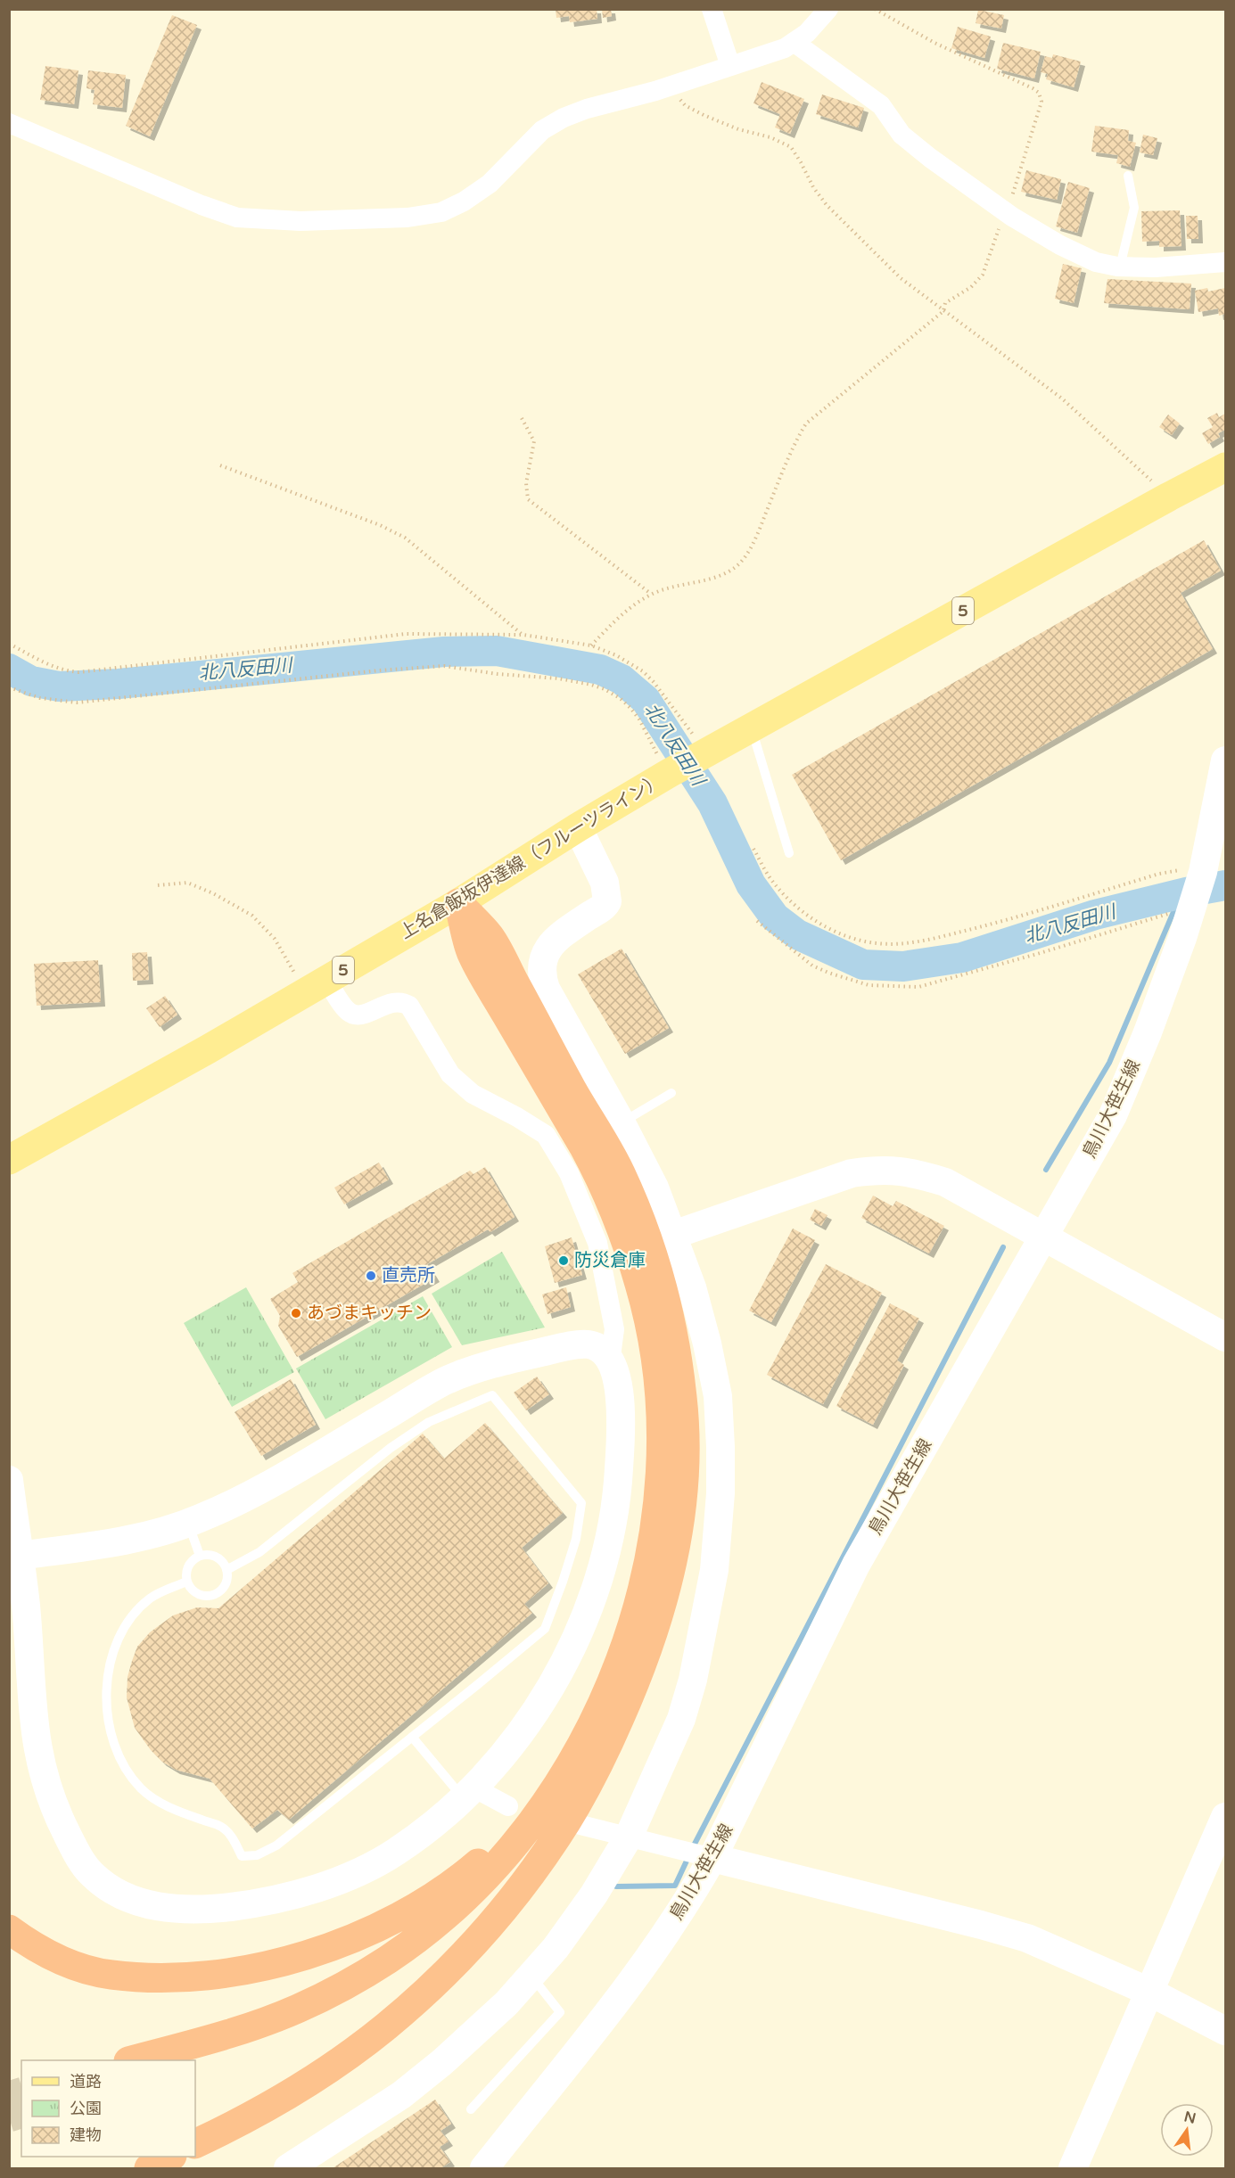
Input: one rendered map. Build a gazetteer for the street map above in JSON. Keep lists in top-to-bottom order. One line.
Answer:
{"streets":{"main road":["5","上名倉飯坂伊達線（フルーツライン）"],"street":["鳥川大笹生線"]},"water":["北八反田川"],"places":["防災倉庫","直売所","あづまキッチン"],"legend":["道路","公園","建物"],"north":"top"}
